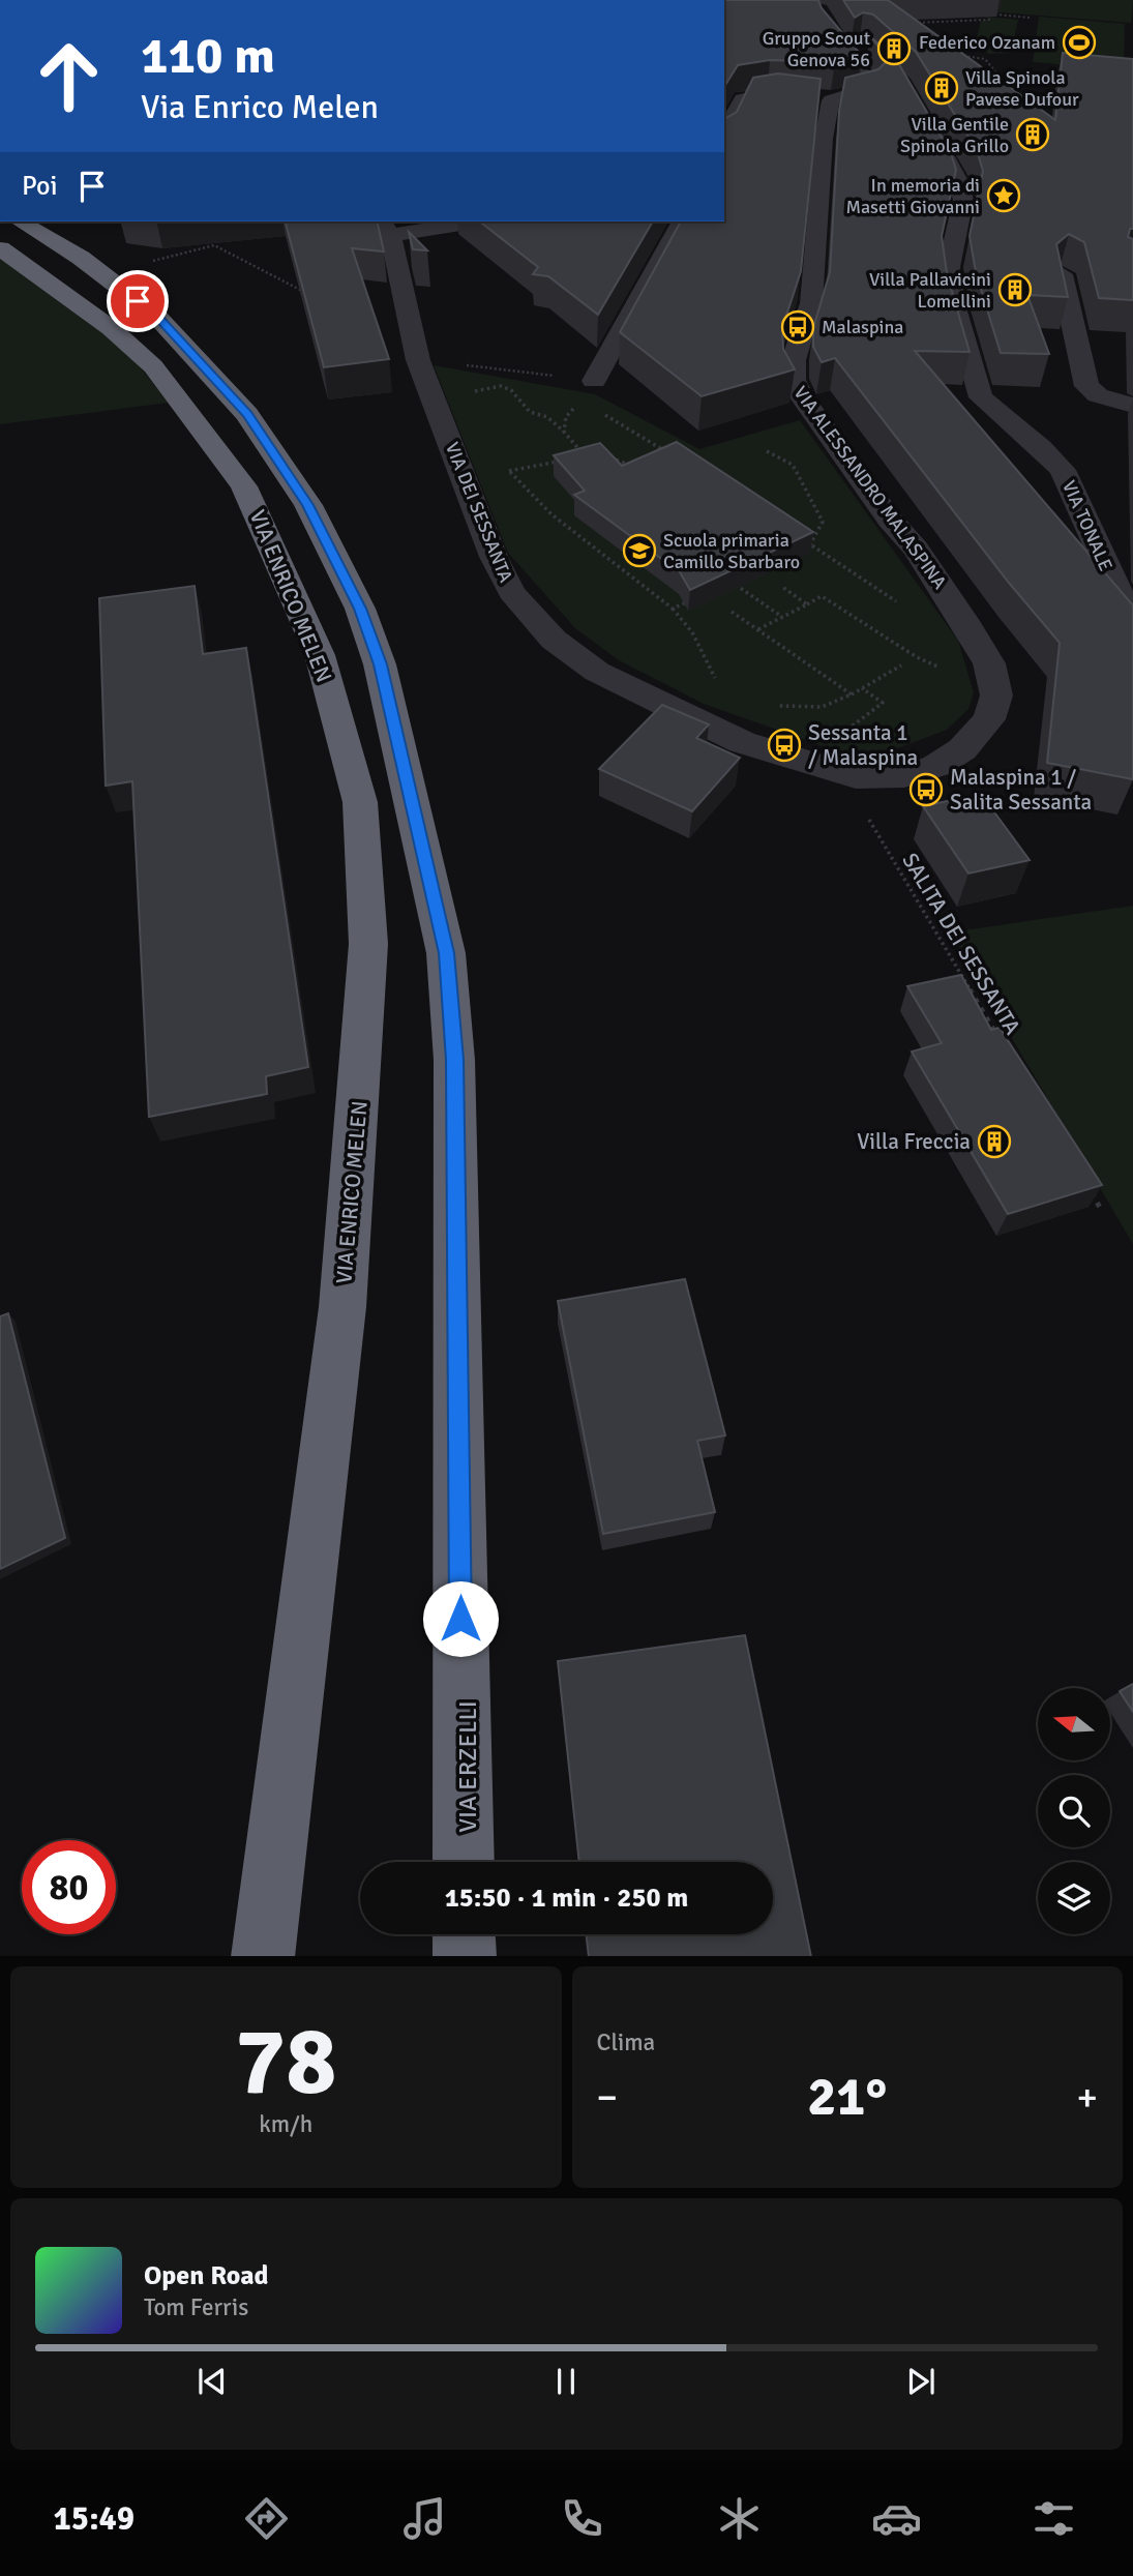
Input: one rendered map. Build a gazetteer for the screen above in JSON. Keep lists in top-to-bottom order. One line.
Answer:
{"streets":{"highway":["VIA ENRICO MELEN"],"street":["VIA ALESSANDRO MALASPINA","VIA DEI SESSANTA","VIA TONALE","VIA ERZELLI"],"path":["SALITA DEI SESSANTA"]},"crossings":[["VIA ALESSANDRO MALASPINA","VIA DEI SESSANTA"]],"places":{"sports":["Federico Ozanam"],"building":["Gruppo Scout Genova 56","Villa Spinola Pavese Dufour","Villa Gentile Spinola Grillo","Villa Pallavicini Lomellini","Villa Freccia"],"place":["In memoria di Masetti Giovanni"],"bus stop":["Malaspina","Sessanta 1 / Malaspina","Malaspina 1 / Salita Sessanta"],"school or university":["Scuola primaria Camillo Sbarbaro"]},"north":"left","page":{"turn":["110 m","Via Enrico Melen"],"then":"Poi","limit":"80","trip":"15:50 · 1 min · 250 m","tile":[["78","km/h"],"Clima"],"heat":["−","21°","+"],"song":["Open Road","Tom Ferris"],"tabs":"15:49"}}
